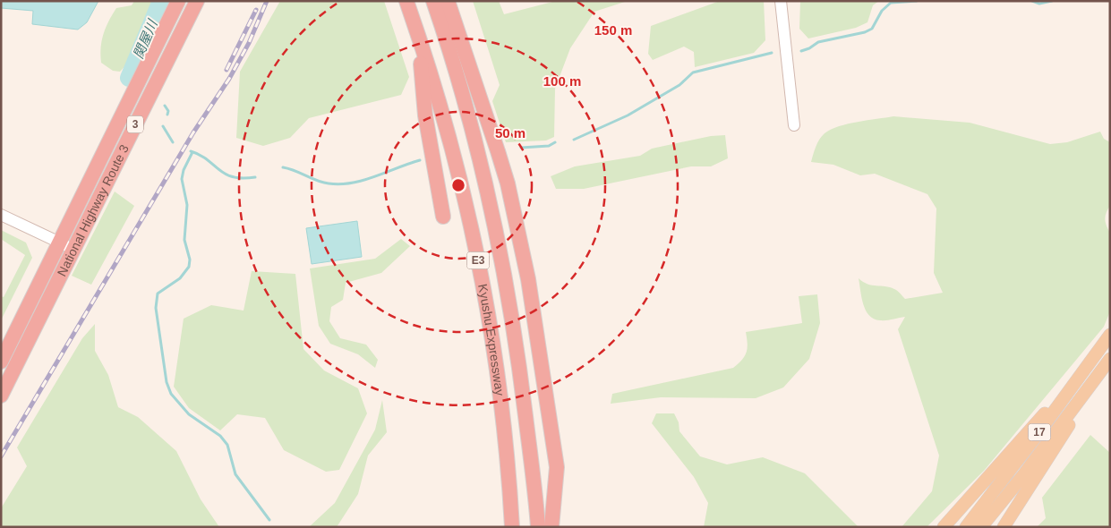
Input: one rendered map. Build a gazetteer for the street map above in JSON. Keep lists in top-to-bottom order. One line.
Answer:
{"streets":{"highway":["3","National Highway Route 3","E3","Kyushu Expressway"],"main road":["17"]},"water":["関屋川"],"rings":["150 m","100 m","50 m"]}
